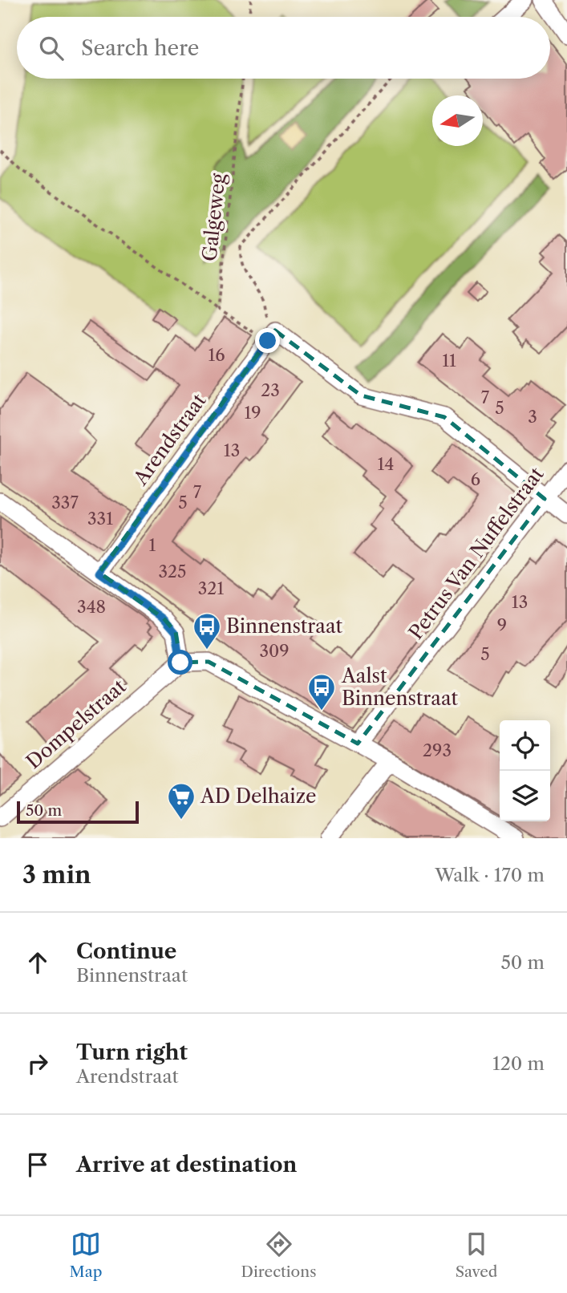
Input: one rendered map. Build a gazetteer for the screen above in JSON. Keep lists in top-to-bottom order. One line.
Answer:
{"streets":{"street":["Arendstraat","Petrus Van Nuffelstraat","Dompelstraat"],"path":["Galgeweg"]},"places":{"bus stop":["Binnenstraat","Aalst Binnenstraat"],"supermarket":["AD Delhaize"]},"house_numbers":["16","11","23","7","5","19","3","13","14","6","7","337","5","331","1","325","321","13","348","9","309","5","293"],"scale_bar":"50 m","north":"left","page":{"search":"Search here","scale":"50 m","heading":["3 min","Walk · 170 m"],"list":[["Continue","Binnenstraat","50 m"],["Turn right","Arendstraat","120 m"],"Arrive at destination"],"nav":["Map","Directions","Saved"]}}
